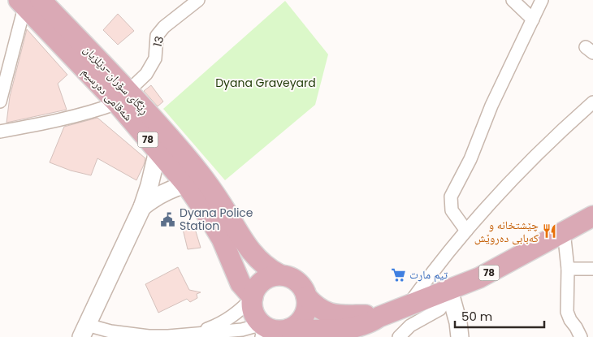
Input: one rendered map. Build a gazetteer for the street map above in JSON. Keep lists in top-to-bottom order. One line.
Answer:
{"streets":{"main road":["ڕێگای سۆران-دێلزیان","شەقامی دەرسیم","78"],"street":["13"]},"crossings":[["13","ڕێگای سۆران-دێلزیان"],["13","شەقامی دەرسیم"],["ڕێگای سۆران-دێلزیان","شەقامی دەرسیم"]],"parks":["Dyana Graveyard"],"places":{"public building":["Dyana Police Station"],"restaurant":["چێشتخانە و کەبابی دەروێش"],"supermarket":["تیم مارت"]},"scale_bar":"50 m"}
